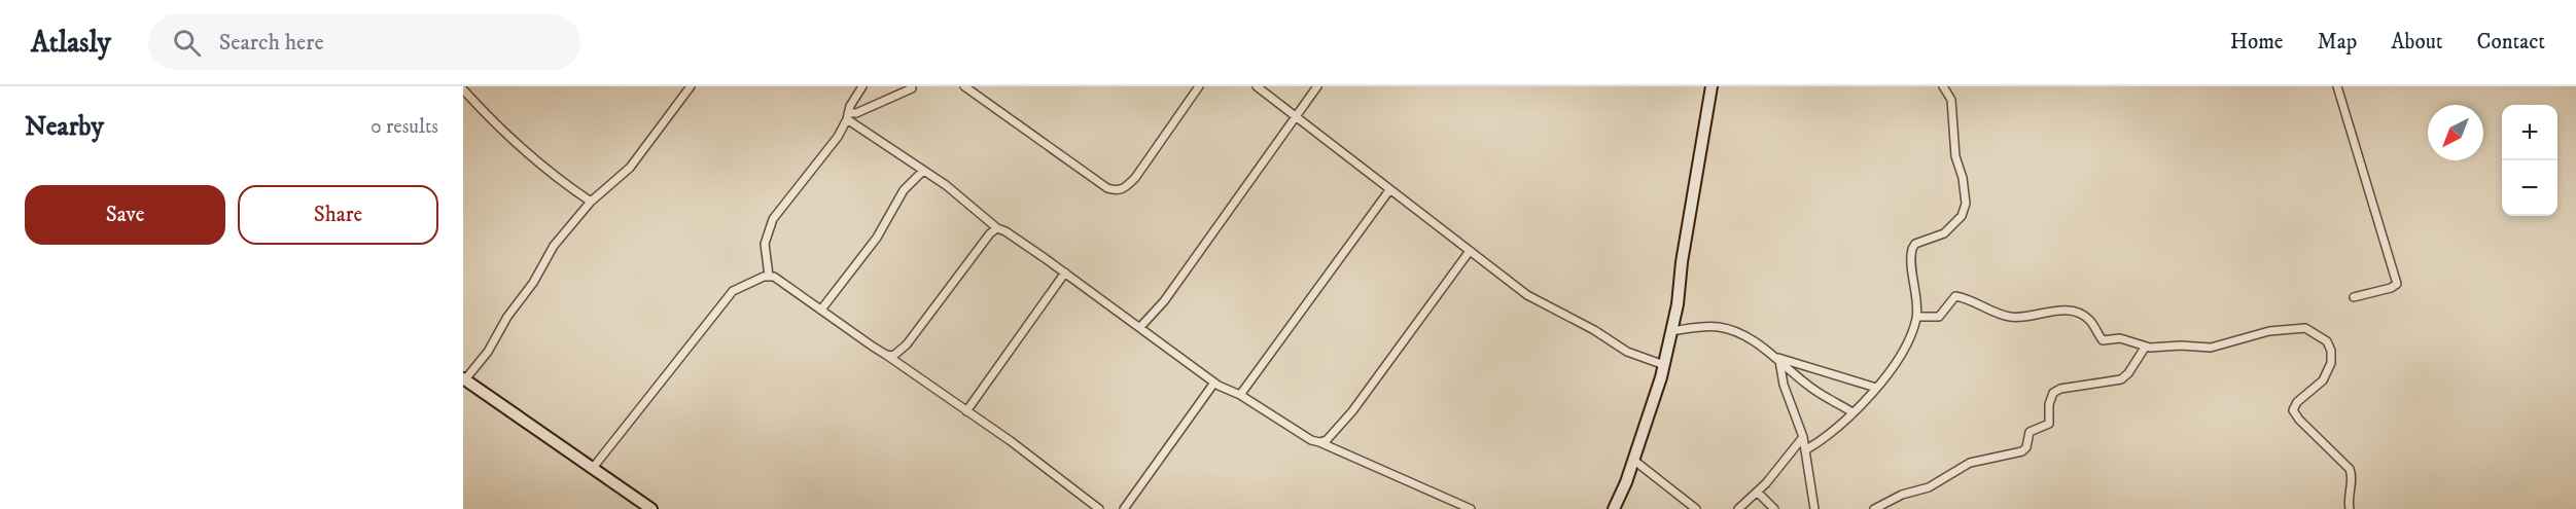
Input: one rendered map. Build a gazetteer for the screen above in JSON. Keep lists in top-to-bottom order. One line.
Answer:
{"north":"bottom left","page":{"header":"Atlasly","search":"Search here","nav":["Home","Map","About","Contact"],"heading":["Nearby","0 results"],"map_buttons":["+","−"],"buttons":["Save","Share"]}}
